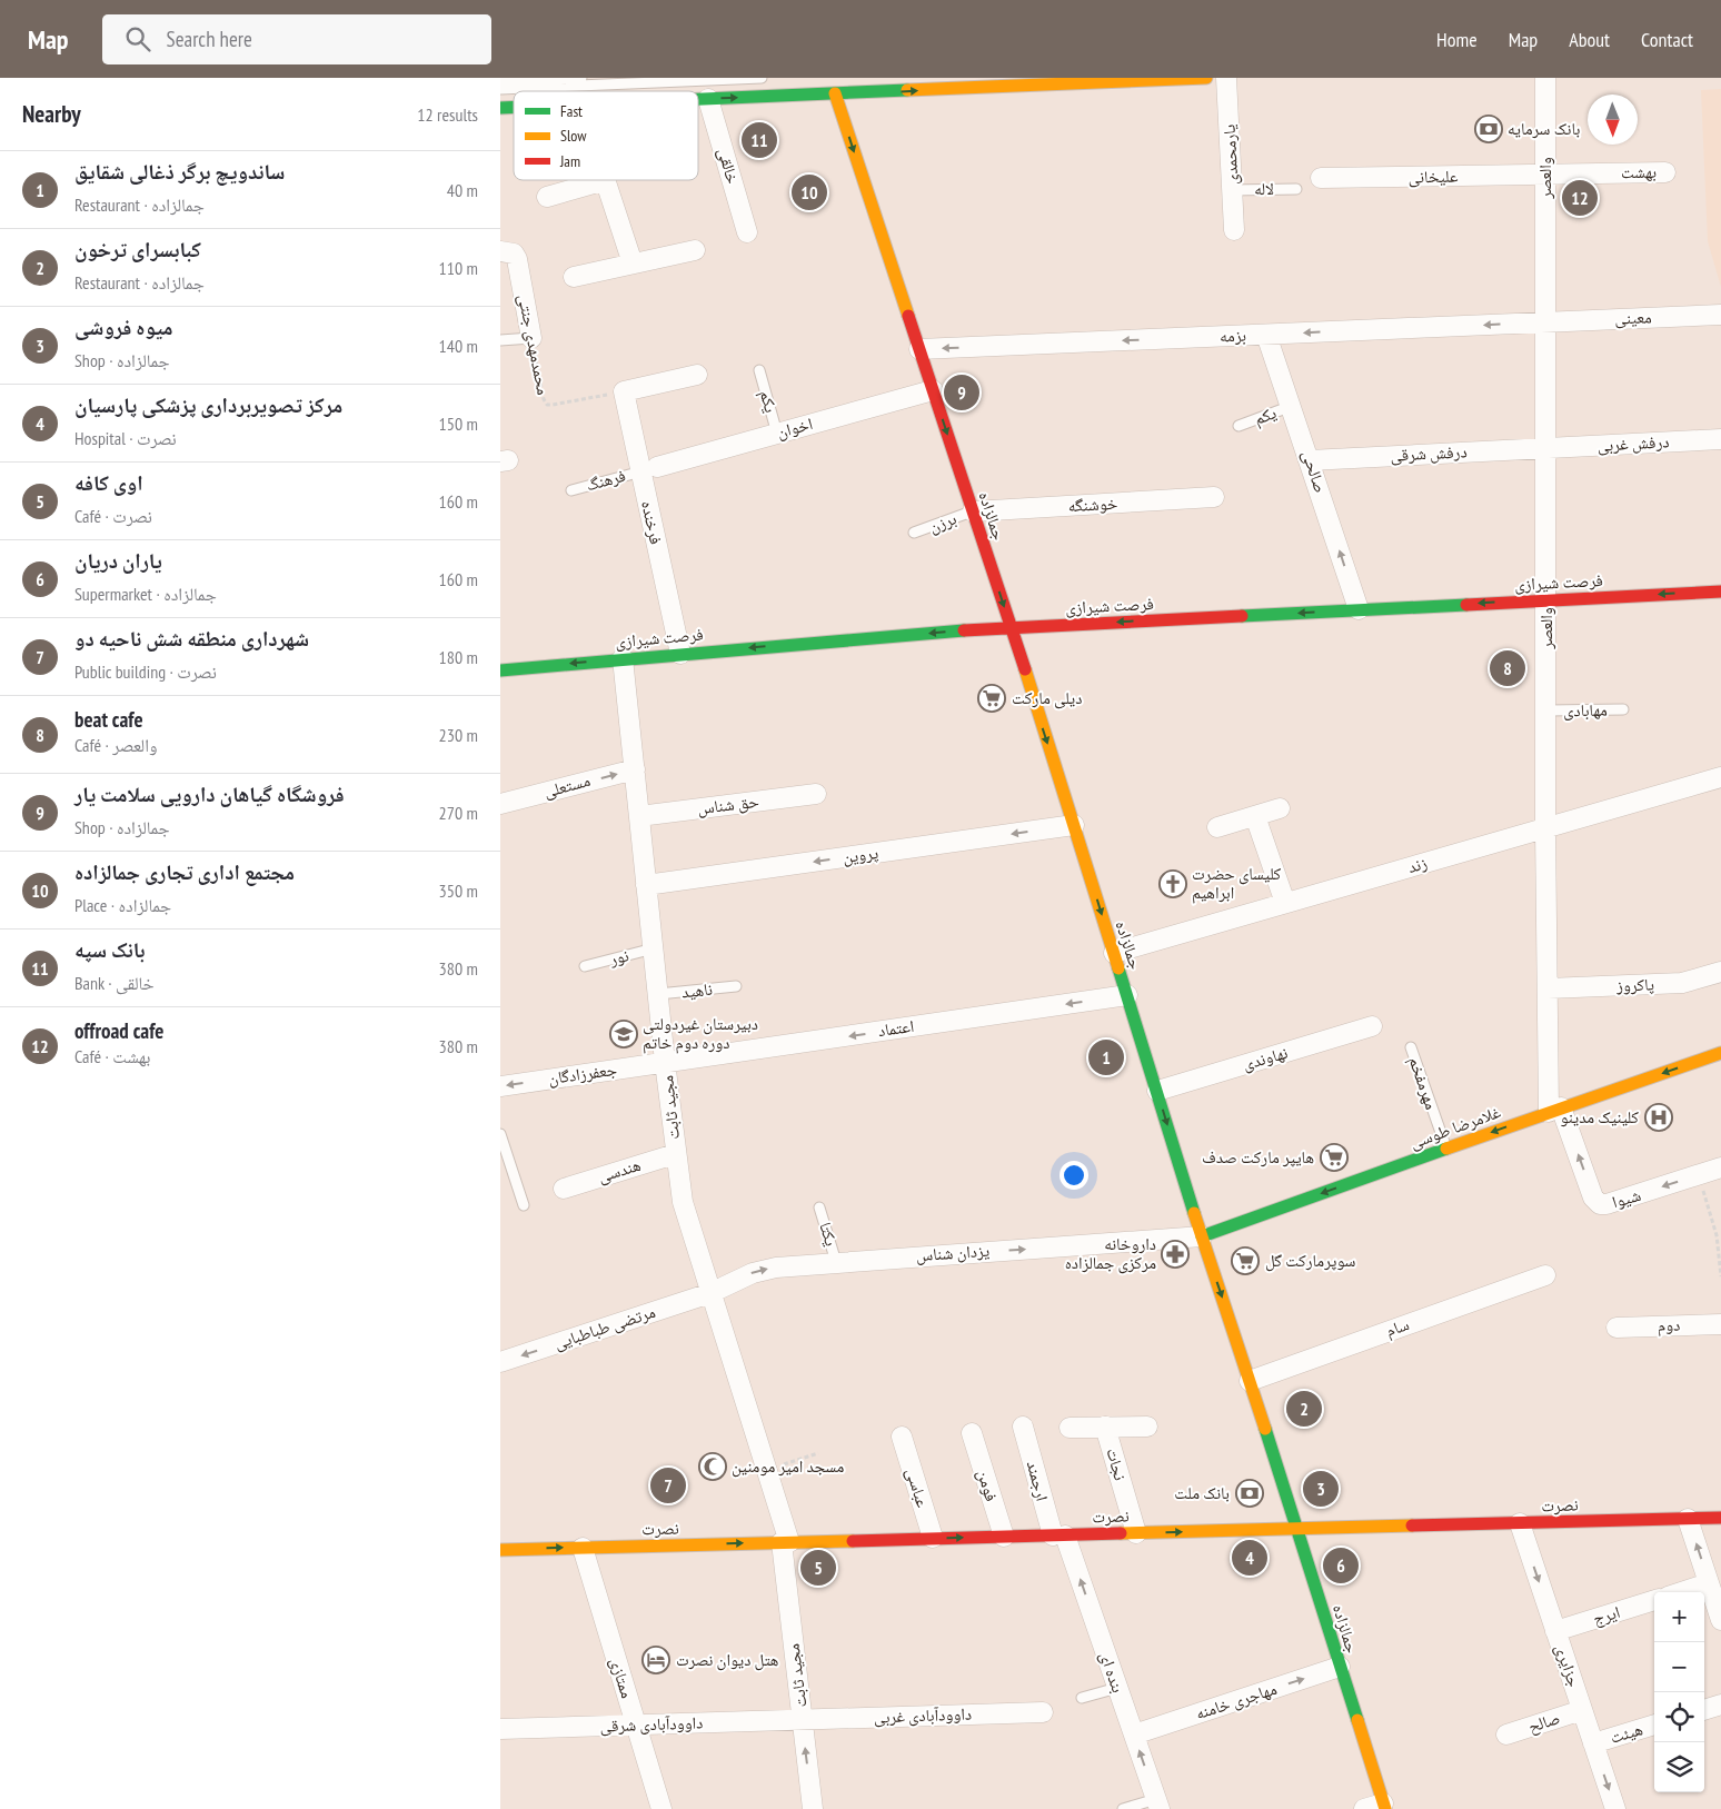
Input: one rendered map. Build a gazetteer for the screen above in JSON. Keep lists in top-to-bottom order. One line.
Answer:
{"streets":{"main road":["جمالزاده","فرصت شیرازی","غلامرضا طوسی","نصرت"],"street":["یارمحمدی","خالقی","بهشت","علیخانی","والعصر","معینی","بزمه","محمدمهدی جنتی","اخوان","درفش غربی","درفش شرقی","صالحی","خوشنگه","فرخنده","مستعلی","حق شناس","پروین","زند","پاکروز","اعتماد","نهاوندی","جعفرزادگان","مجید ثابت","هندسی","شیوا","یزدان شناس","دوم","مرتضی طباطبایی","سام","نجات","ارجمند","فومن","عباسی","ایرج","جزایری","بنده ای","ممتازی","مهاجری خامنه","داوودآبادی غربی","صالح","داوودآبادی شرقی","هیئت"],"lane":["لاله","یکم","فرهنگ","برزن","مهابادی","نور","ناهید","مهرمفخم","یکتا"]},"crossings":[["یارمحمدی","لاله"],["بهشت","علیخانی"],["بهشت","والعصر"],["علیخانی","والعصر"],["والعصر","معینی"],["والعصر","بزمه"],["والعصر","درفش غربی"],["والعصر","درفش شرقی"],["والعصر","فرصت شیرازی"],["والعصر","مهابادی"],["والعصر","زند"],["والعصر","پاکروز"],["والعصر","غلامرضا طوسی"],["والعصر","شیوا"],["معینی","بزمه"],["بزمه","صالحی"],["بزمه","جمالزاده"],["محمدمهدی جنتی","فرخنده"],["یکم","اخوان"],["یکم","صالحی"],["اخوان","فرهنگ"],["اخوان","جمالزاده"],["اخوان","فرخنده"],["درفش غربی","درفش شرقی"],["درفش شرقی","صالحی"],["صالحی","فرصت شیرازی"],["فرهنگ","فرخنده"],["خوشنگه","جمالزاده"],["خوشنگه","برزن"],["جمالزاده","برزن"],["جمالزاده","فرصت شیرازی"],["جمالزاده","پروین"],["جمالزاده","زند"],["جمالزاده","اعتماد"],["جمالزاده","نهاوندی"],["جمالزاده","غلامرضا طوسی"],["جمالزاده","یزدان شناس"],["جمالزاده","سام"],["جمالزاده","نصرت"],["جمالزاده","مهاجری خامنه"],["فرخنده","فرصت شیرازی"],["فرصت شیرازی","مجید ثابت"],["مستعلی","مجید ثابت"],["حق شناس","مجید ثابت"],["پروین","مجید ثابت"],["نور","مجید ثابت"],["ناهید","مجید ثابت"],["اعتماد","جعفرزادگان"],["اعتماد","مجید ثابت"],["جعفرزادگان","مجید ثابت"],["مهرمفخم","غلامرضا طوسی"],["مجید ثابت","هندسی"],["مجید ثابت","یزدان شناس"],["مجید ثابت","مرتضی طباطبایی"],["مجید ثابت","نصرت"],["مجید ثابت","داوودآبادی غربی"],["مجید ثابت","داوودآبادی شرقی"],["غلامرضا طوسی","شیوا"],["غلامرضا طوسی","یزدان شناس"],["یکتا","یزدان شناس"],["یزدان شناس","مرتضی طباطبایی"],["نجات","نصرت"],["ارجمند","نصرت"],["ارجمند","بنده ای"],["فومن","نصرت"],["عباسی","نصرت"],["نصرت","جزایری"],["نصرت","بنده ای"],["نصرت","ممتازی"],["ایرج","جزایری"],["جزایری","صالح"],["جزایری","هیئت"],["بنده ای","مهاجری خامنه"],["ممتازی","داوودآبادی شرقی"],["داوودآبادی غربی","داوودآبادی شرقی"]],"one_way":["بزمه","صالحی","جمالزاده","فرصت شیرازی","مستعلی","پروین","اعتماد","جعفرزادگان","غلامرضا طوسی","یزدان شناس","مرتضی طباطبایی","نصرت","بنده ای","مهاجری خامنه"],"places":{"bank":["بانک سرمایه","بانک ملت"],"supermarket":["دیلی مارکت","هايپر ماركت صدف","سوپرمارکت گل"],"church":["کلیسای حضرت ابراهیم"],"school or university":["دبیرستان غیردولتی دوره دوم خاتم"],"hospital":["کلینیک مدینو"],"pharmacy":["داروخانه مرکزی جمالزاده"],"mosque":["مسجد امیر مومنین"],"hotel":["هتل دیوان نصرت"]},"legend":["Fast","Slow","Jam"],"north":"bottom","page":{"header":"Map","search":"Search here","nav":["Home","Map","About","Contact"],"heading":["Nearby","12 results"],"pins":["11","10","12","9","8","1","2","7","3","4","6","5"],"list":[{"mark":"1","name":"ساندویچ برگر ذغالی شقایق","note":"Restaurant · جمالزاده","value":"40 m"},{"mark":"2","name":"کبابسرای ترخون","note":"Restaurant · جمالزاده","value":"110 m"},{"mark":"3","name":"میوه فروشی","note":"Shop · جمالزاده","value":"140 m"},{"mark":"4","name":"مرکز تصویربرداری پزشکی پارسیان","note":"Hospital · نصرت","value":"150 m"},{"mark":"5","name":"اوی کافه","note":"Café · نصرت","value":"160 m"},{"mark":"6","name":"یاران دریان","note":"Supermarket · جمالزاده","value":"160 m"},{"mark":"7","name":"شهرداری منطقه شش ناحیه دو","note":"Public building · نصرت","value":"180 m"},{"mark":"8","name":"beat cafe","note":"Café · والعصر","value":"230 m"},{"mark":"9","name":"فروشگاه گیاهان دارویی سلامت یار","note":"Shop · جمالزاده","value":"270 m"},{"mark":"10","name":"مجتمع اداری تجاری جمالزاده","note":"Place · جمالزاده","value":"350 m"},{"mark":"11","name":"بانک سپه","note":"Bank · خالقی","value":"380 m"},{"mark":"12","name":"offroad cafe","note":"Café · بهشت","value":"380 m"}],"map_buttons":["+","−"]}}
